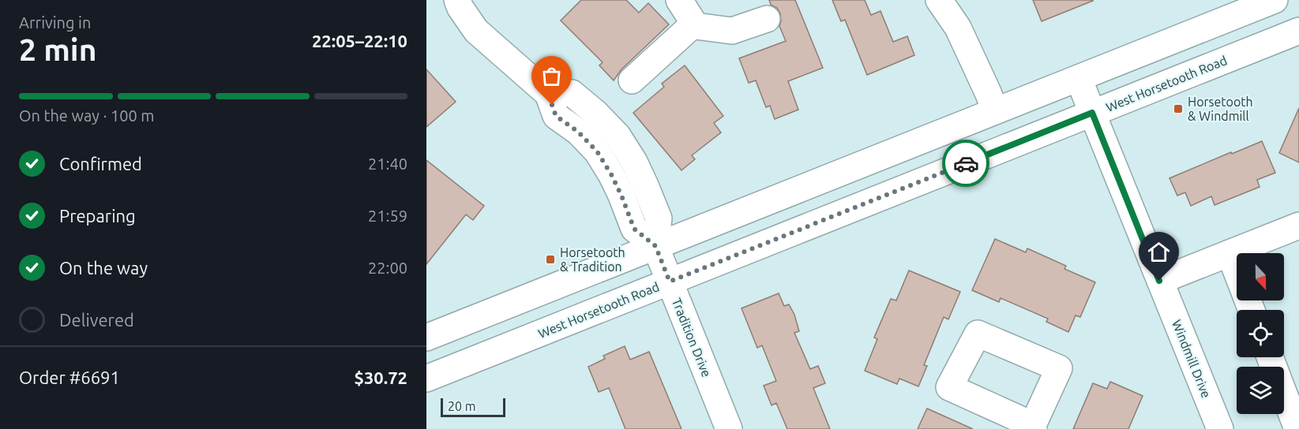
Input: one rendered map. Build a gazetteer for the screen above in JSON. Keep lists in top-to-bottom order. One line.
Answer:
{"streets":{"main road":["West Horsetooth Road","Tradition Drive","Windmill Drive"]},"crossings":[["West Horsetooth Road","Tradition Drive"],["West Horsetooth Road","Windmill Drive"]],"places":{"transit":["Horsetooth & Windmill","Horsetooth & Tradition"]},"scale_bar":"20 m","north":"bottom","page":{"heading":["2 min","Arriving in","22:05–22:10"],"panel":["Order #6691","$30.72"],"bar":"On the way · 100 m","list":[["Confirmed","21:40"],["Preparing","21:59"],["On the way","22:00"],"Delivered"],"scale":"20 m"}}
